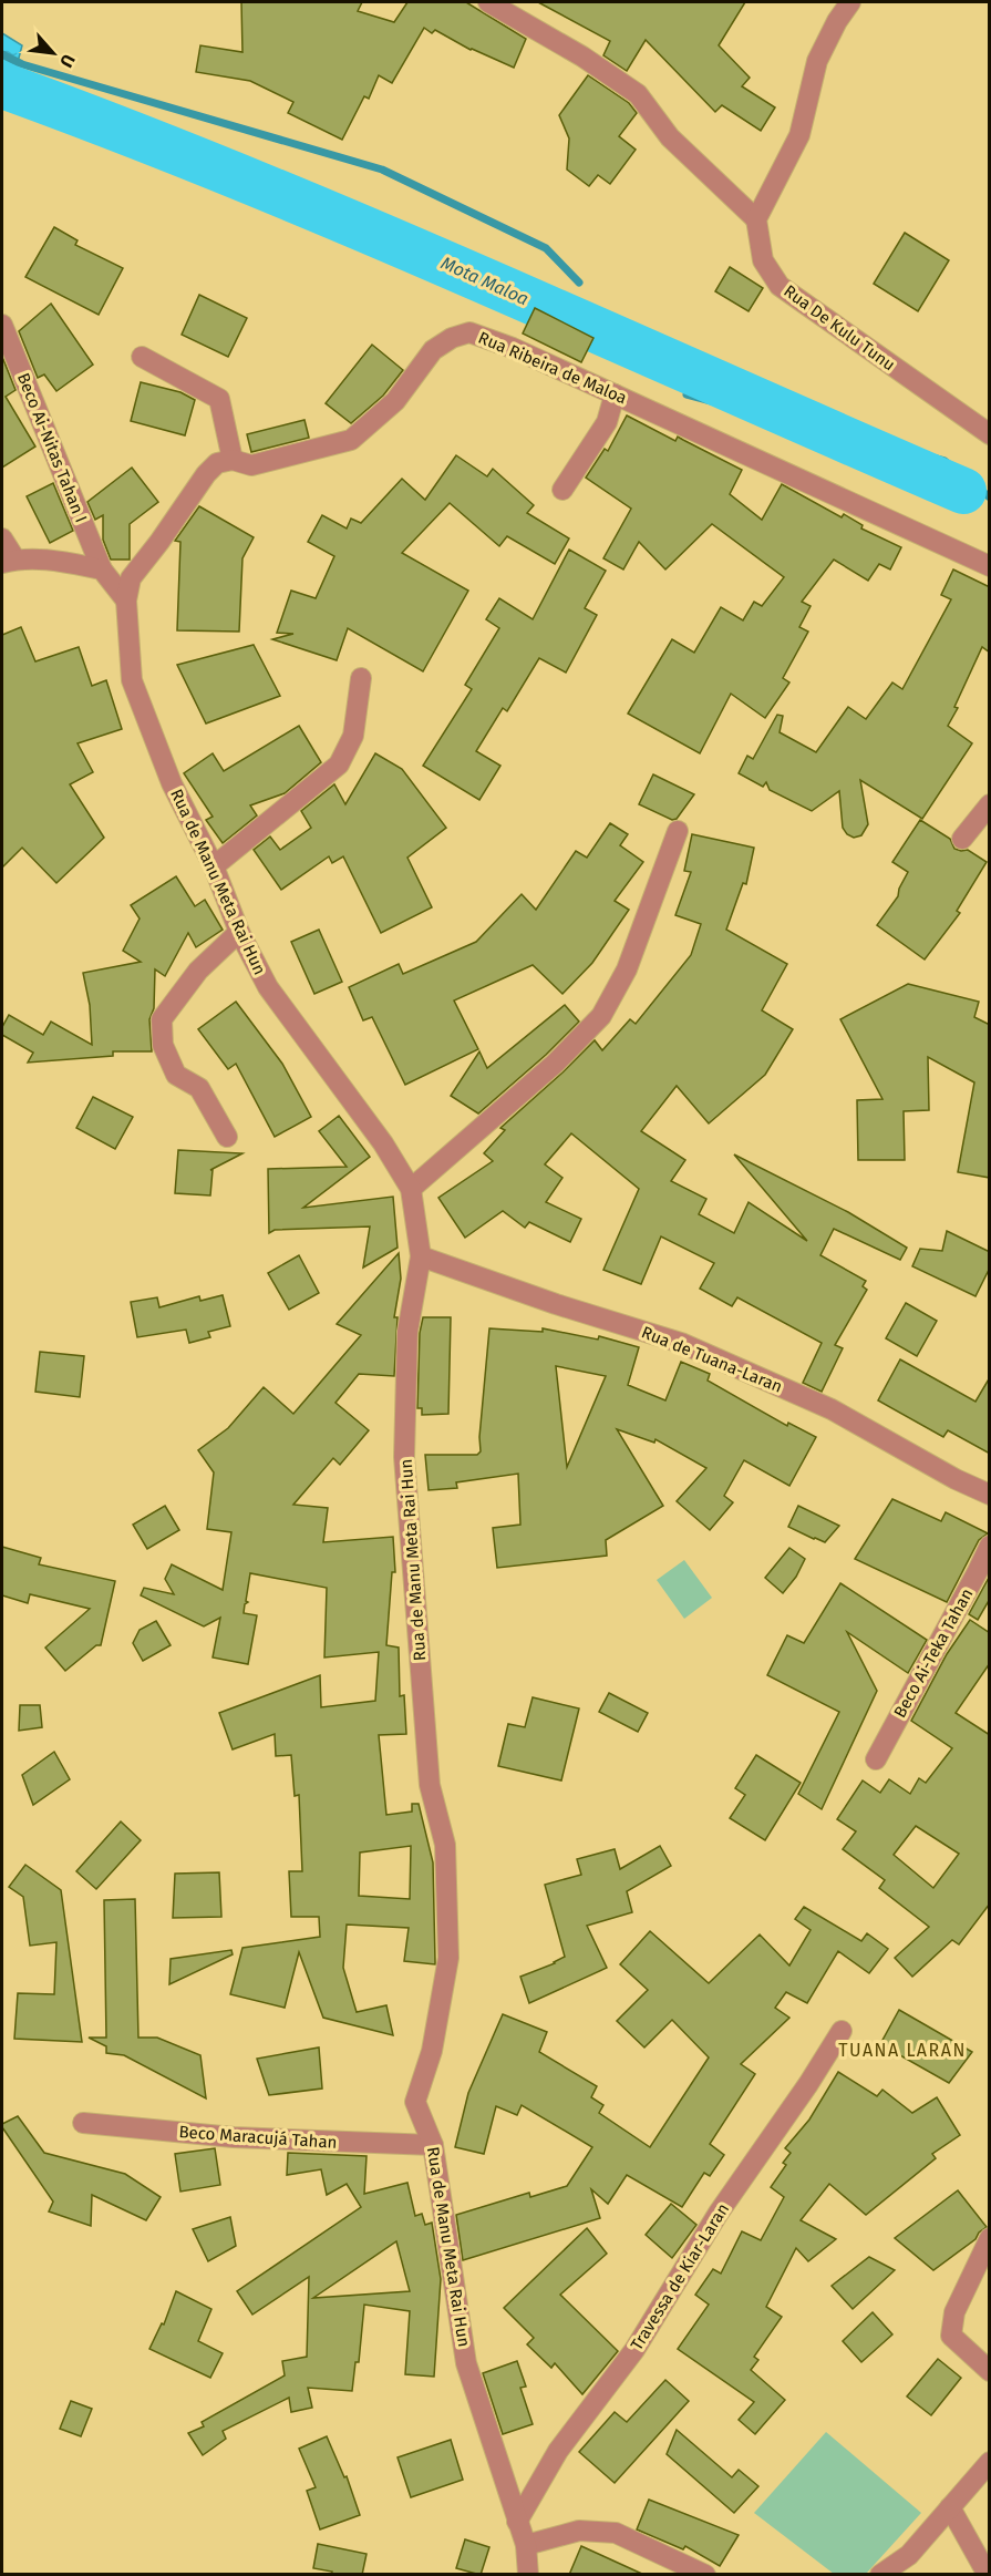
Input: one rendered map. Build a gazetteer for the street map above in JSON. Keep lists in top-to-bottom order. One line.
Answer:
{"streets":{"street":["Rua De Kulu Tunu","Rua Ribeira de Maloa","Beco Ai-Nitas Tahan I","Rua de Manu Meta Rai Hun","Rua de Tuana-Laran","Beco Ai-Teka Tahan","Beco Maracujá Tahan","Travessa de Kiar-Laran"]},"crossings":[["Beco Ai-Nitas Tahan I","Rua de Manu Meta Rai Hun"],["Rua de Manu Meta Rai Hun","Rua de Tuana-Laran"],["Rua de Manu Meta Rai Hun","Beco Maracujá Tahan"],["Rua de Manu Meta Rai Hun","Travessa de Kiar-Laran"]],"districts":["TUANA LARAN"],"water":["Mota Maloa"],"north":"bottom right"}
